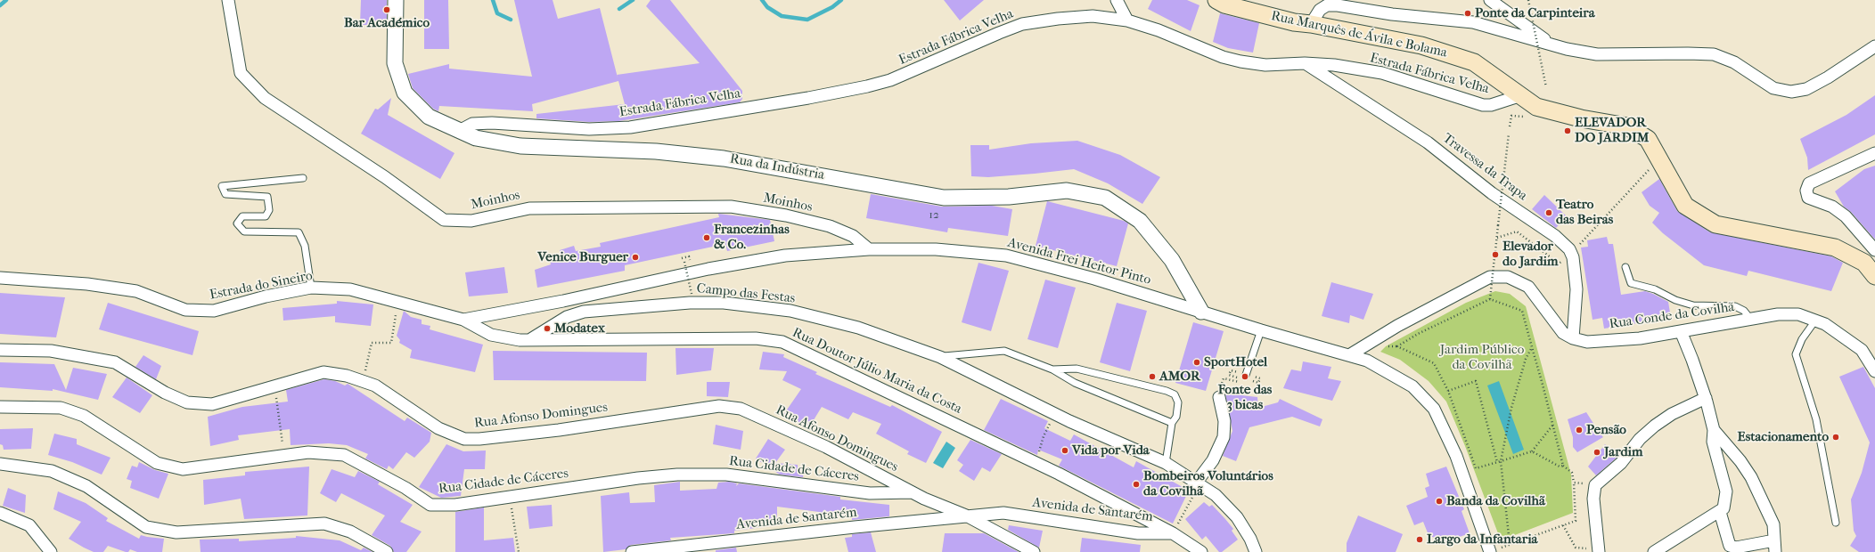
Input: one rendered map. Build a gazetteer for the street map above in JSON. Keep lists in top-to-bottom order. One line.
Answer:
{"streets":{"main road":["Rua Marquês de Ávila e Bolama"],"street":["Estrada Fábrica Velha","Rua da Indústria","Travessa da Trapa","Moinhos","Avenida Frei Heitor Pinto","Estrada do Sineiro","Campo das Festas","Rua Conde da Covilhã","Rua Doutor Júlio Maria da Costa","Rua Afonso Domingues","Rua Cidade de Cáceres","Avenida de Santarém"]},"crossings":[["Rua Marquês de Ávila e Bolama","Estrada Fábrica Velha"],["Estrada Fábrica Velha","Rua da Indústria"],["Estrada Fábrica Velha","Travessa da Trapa"],["Rua da Indústria","Avenida Frei Heitor Pinto"],["Moinhos","Avenida Frei Heitor Pinto"],["Avenida Frei Heitor Pinto","Estrada do Sineiro"],["Avenida Frei Heitor Pinto","Rua Conde da Covilhã"],["Avenida Frei Heitor Pinto","Rua Doutor Júlio Maria da Costa"],["Estrada do Sineiro","Rua Doutor Júlio Maria da Costa"],["Campo das Festas","Rua Doutor Júlio Maria da Costa"],["Rua Doutor Júlio Maria da Costa","Avenida de Santarém"],["Rua Afonso Domingues","Rua Cidade de Cáceres"],["Rua Afonso Domingues","Avenida de Santarém"]],"parks":["Jardim Público da Covilhã"],"places":["Bar Académico","Ponte da Carpinteira","ELEVADOR DO JARDIM","Teatro das Beiras","Francezinhas & Co.","Elevador do Jardim","Venice Burguer","Modatex","SportHotel","AMOR","Fonte das 3 bicas","Pensão","Estacionamento","Vida por Vida","Jardim","Bombeiros Voluntários da Covilhã","Banda da Covilhã","Largo da Infantaria"],"house_numbers":["12"]}
